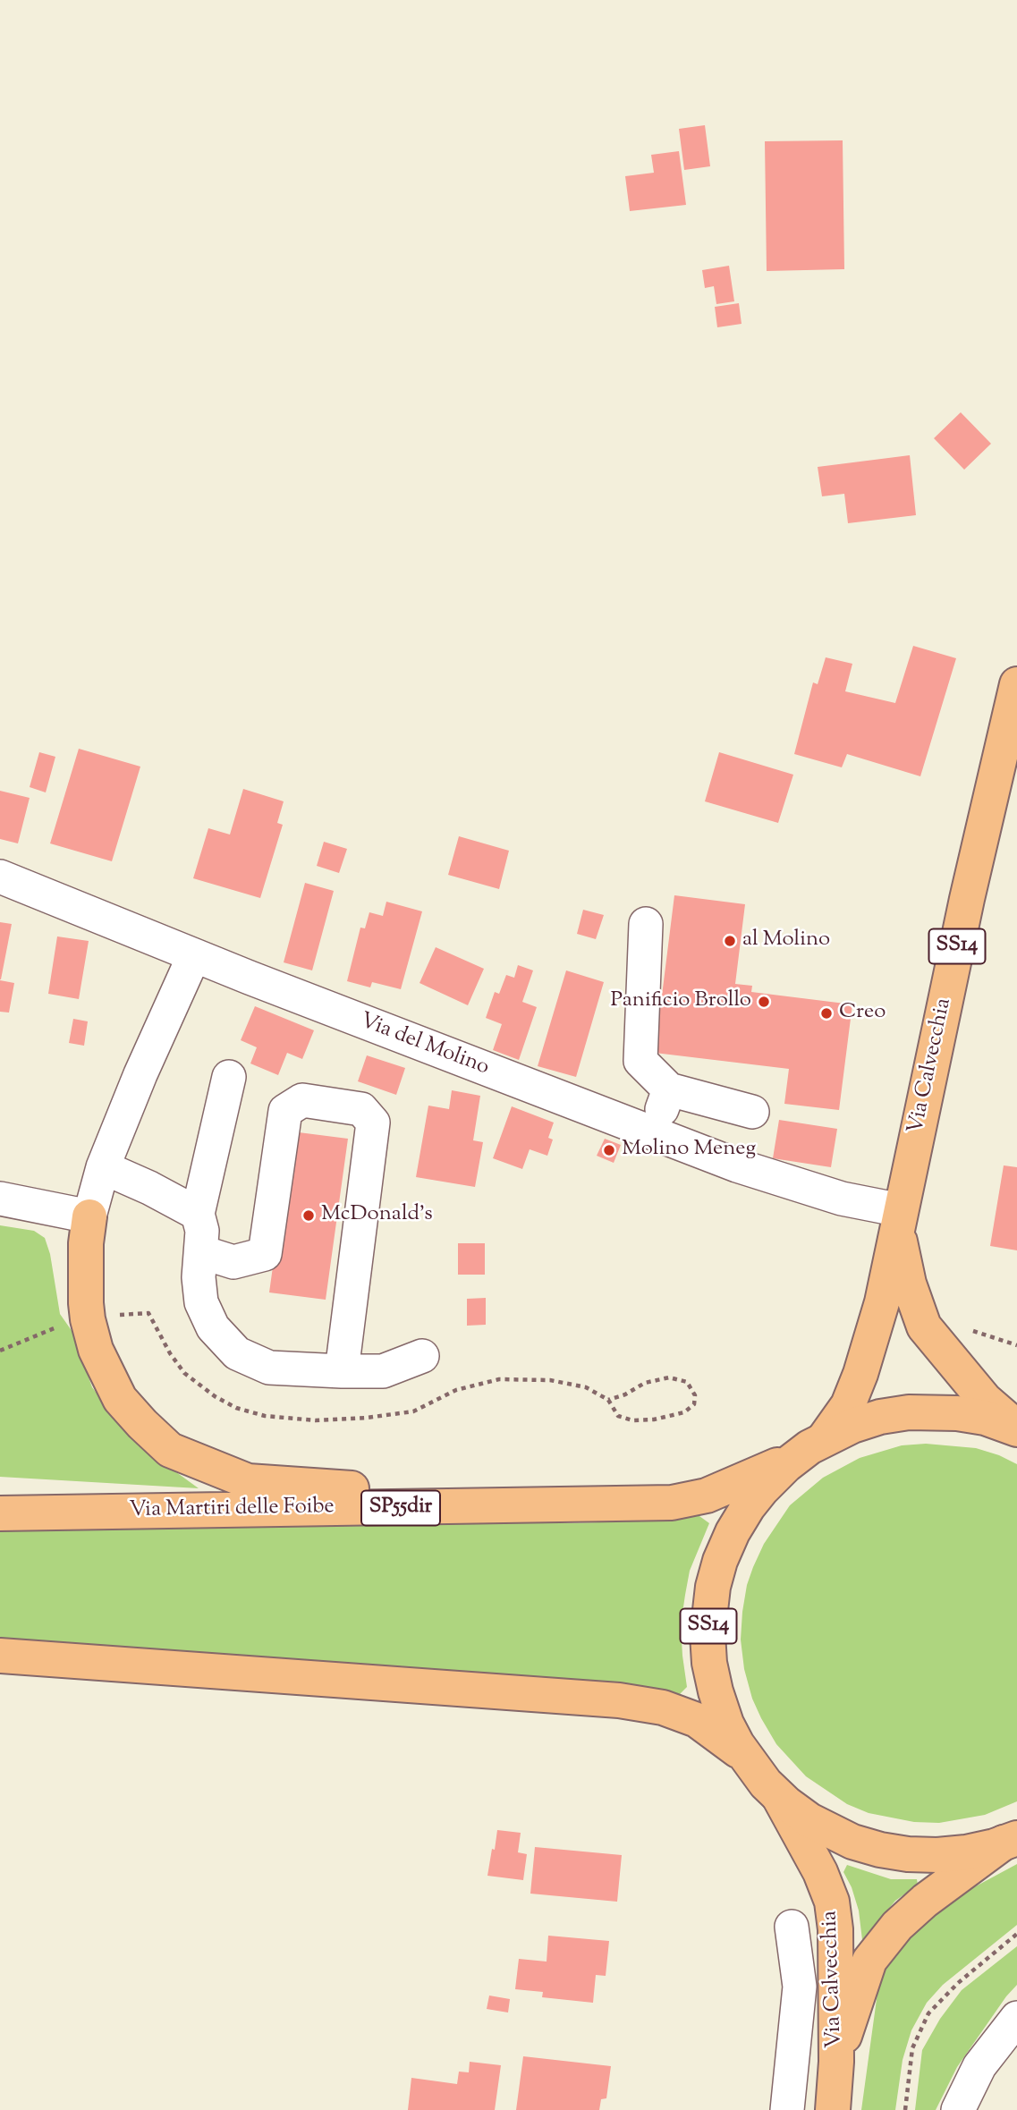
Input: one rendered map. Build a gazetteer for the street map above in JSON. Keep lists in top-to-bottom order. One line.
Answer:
{"streets":{"main road":["SS14","Via Calvecchia","SP55dir","Via Martiri delle Foibe"],"street":["Via del Molino"]},"crossings":[["SS14","Via Calvecchia"],["SS14","Via Martiri delle Foibe"],["Via del Molino","Via Calvecchia"]],"places":["al Molino","Panificio Brollo","Creo","Molino Meneg","McDonald's"]}
